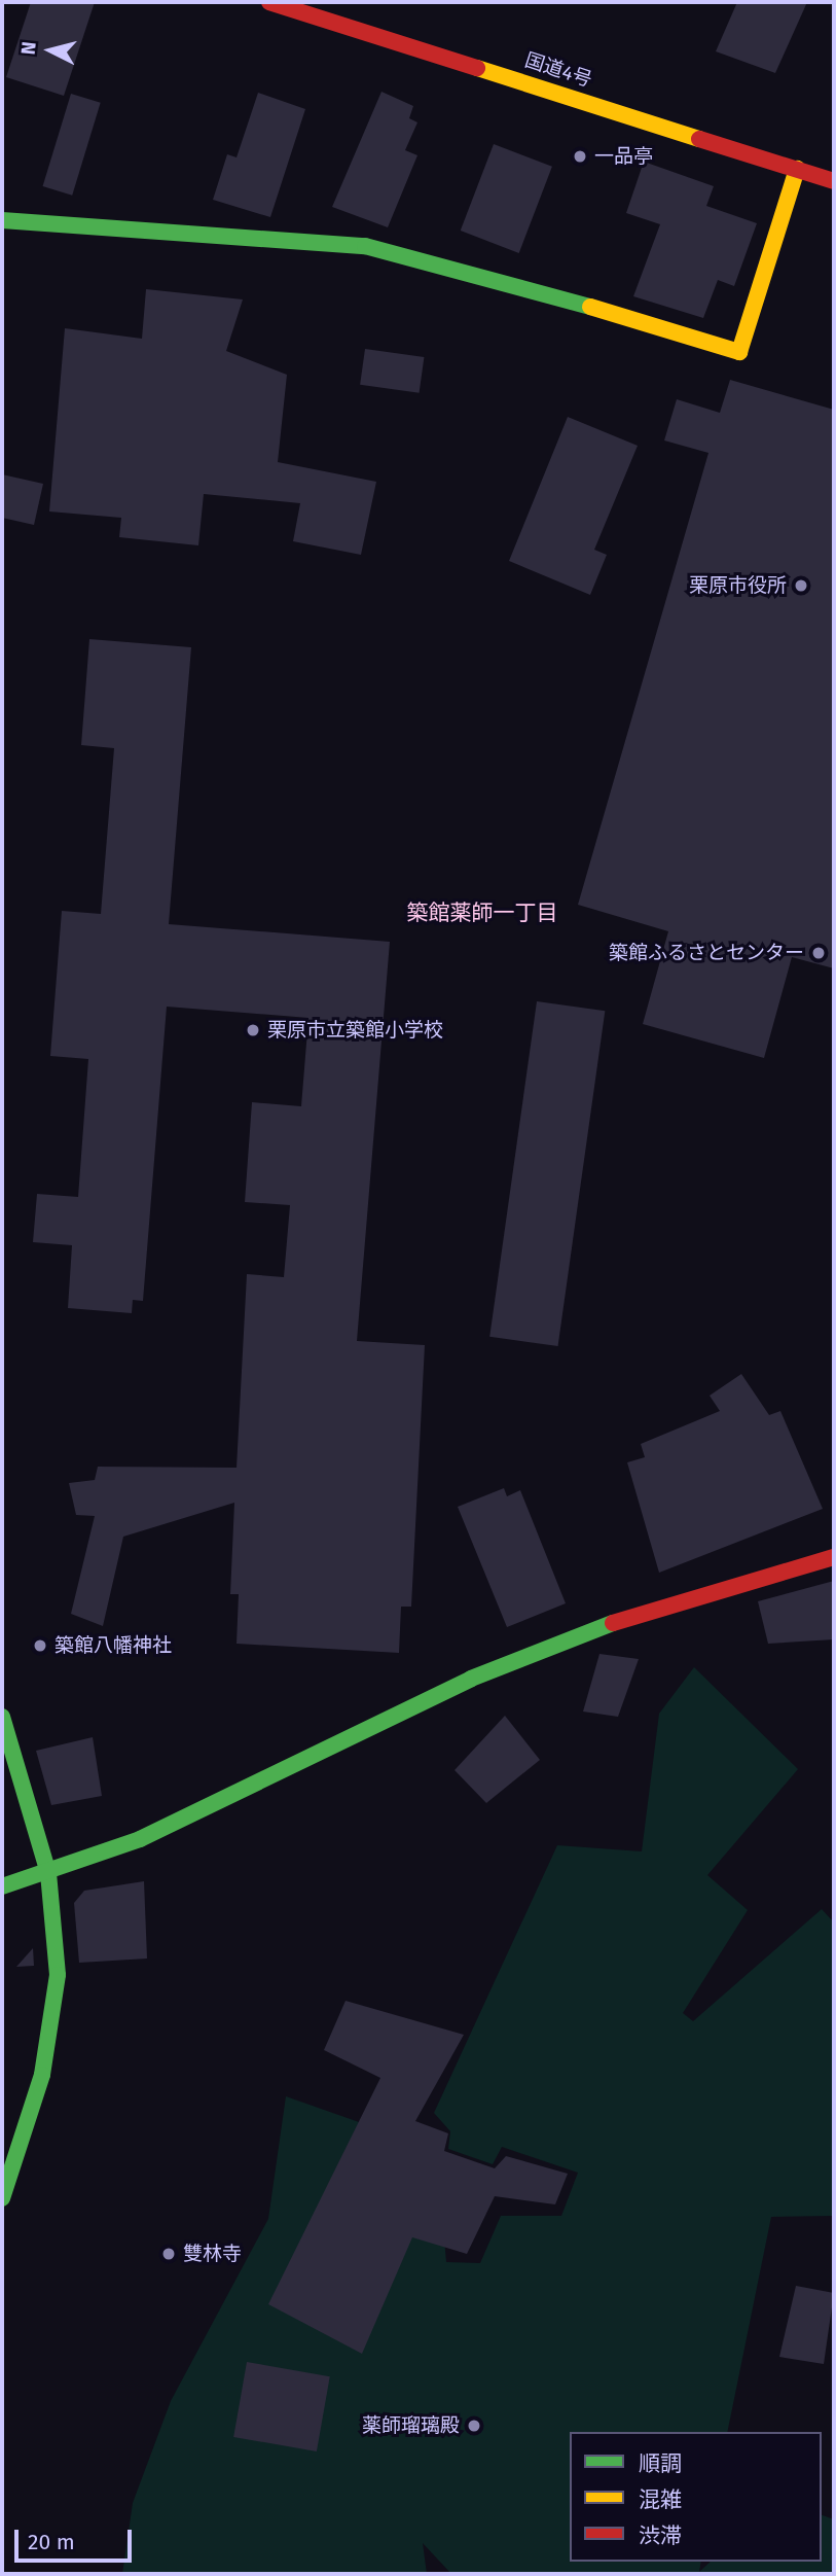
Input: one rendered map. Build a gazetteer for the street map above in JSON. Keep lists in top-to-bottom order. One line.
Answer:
{"streets":{"main road":["国道4号"]},"districts":["築館薬師一丁目"],"places":["一品亭","栗原市役所","築館ふるさとセンター","栗原市立築館小学校","築館八幡神社","雙林寺","薬師瑠璃殿"],"legend":["順調","混雑","渋滞"],"scale_bar":"20 m","north":"left"}
